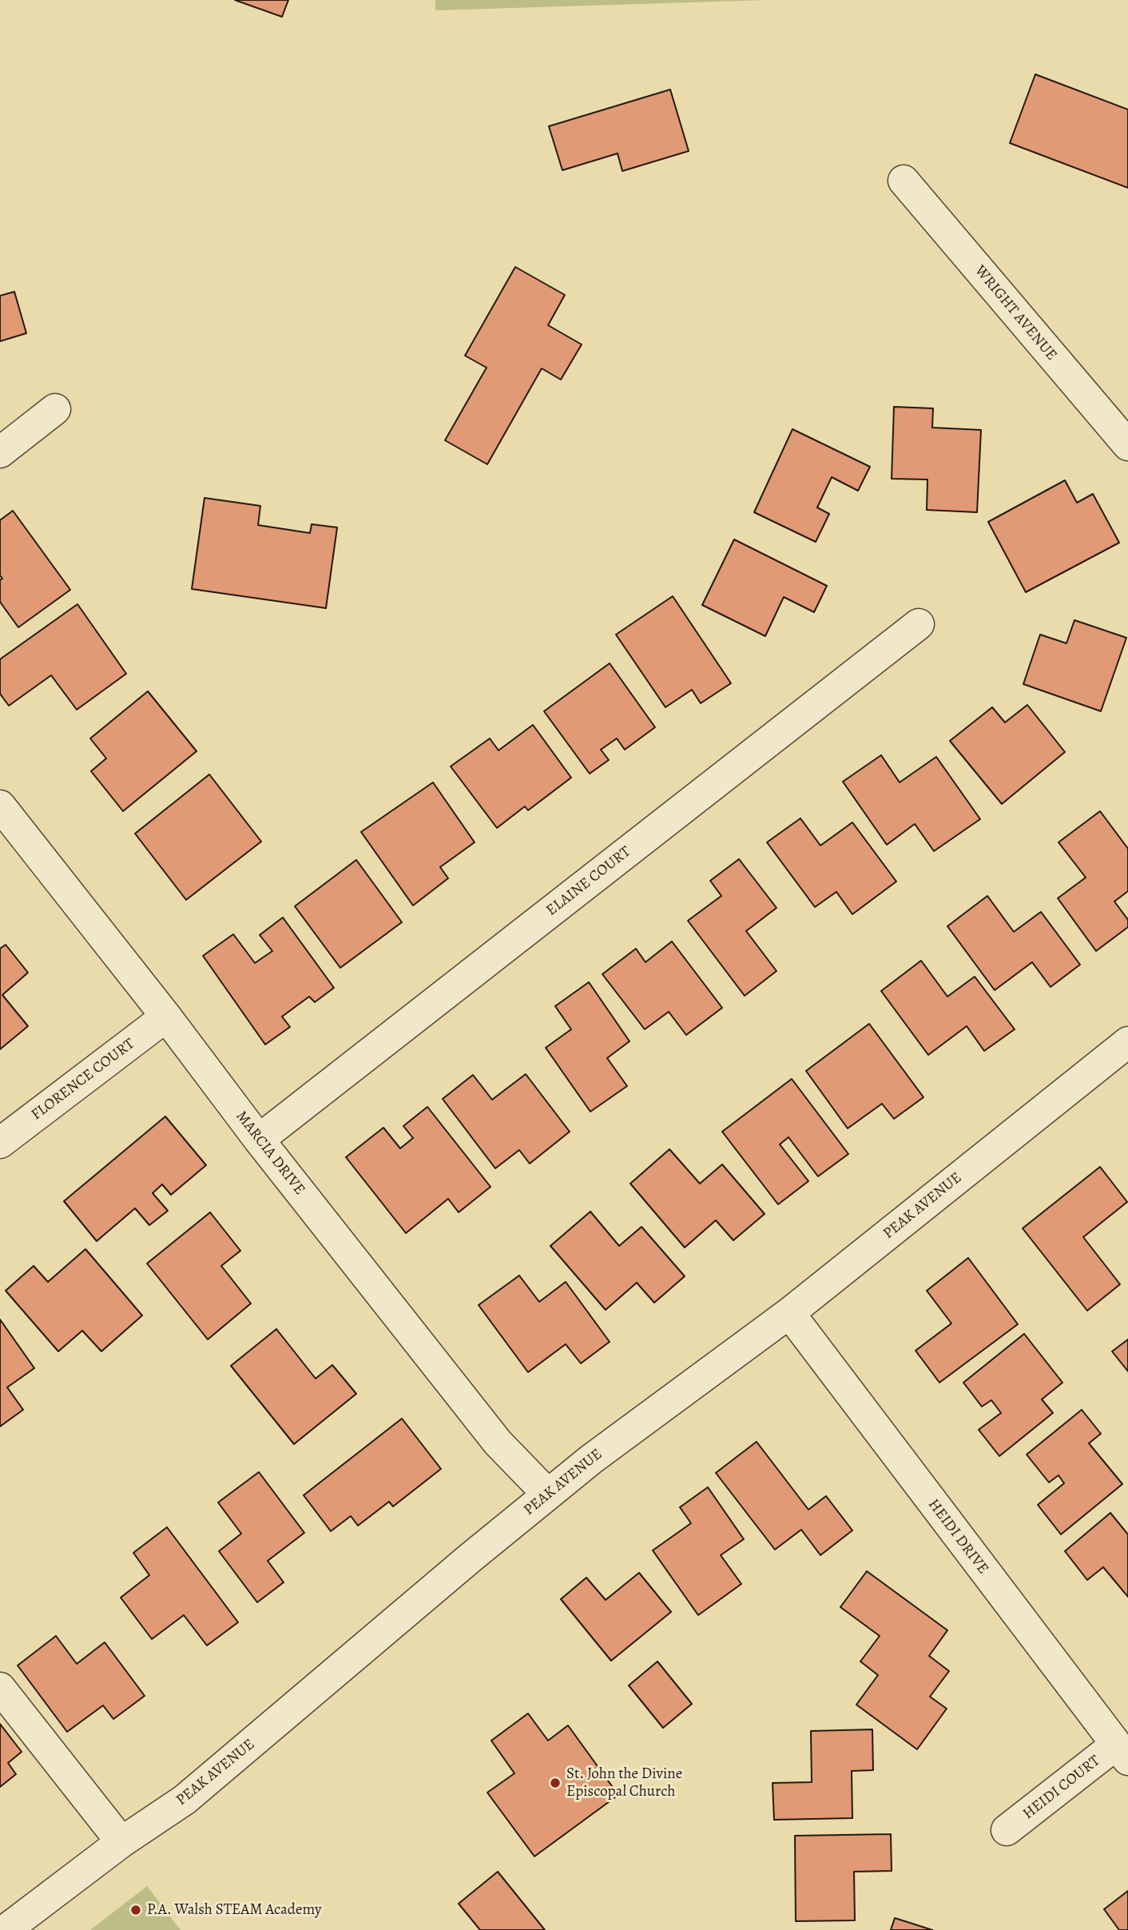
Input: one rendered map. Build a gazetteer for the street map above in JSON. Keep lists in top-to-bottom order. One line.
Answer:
{"streets":{"street":["WRIGHT AVENUE","ELAINE COURT","FLORENCE COURT","MARCIA DRIVE","PEAK AVENUE","HEIDI DRIVE","HEIDI COURT"]},"crossings":[["ELAINE COURT","MARCIA DRIVE"],["FLORENCE COURT","MARCIA DRIVE"],["MARCIA DRIVE","PEAK AVENUE"],["PEAK AVENUE","HEIDI DRIVE"],["HEIDI DRIVE","HEIDI COURT"]],"places":["St. John the Divine Episcopal Church","P.A. Walsh STEAM Academy"]}
